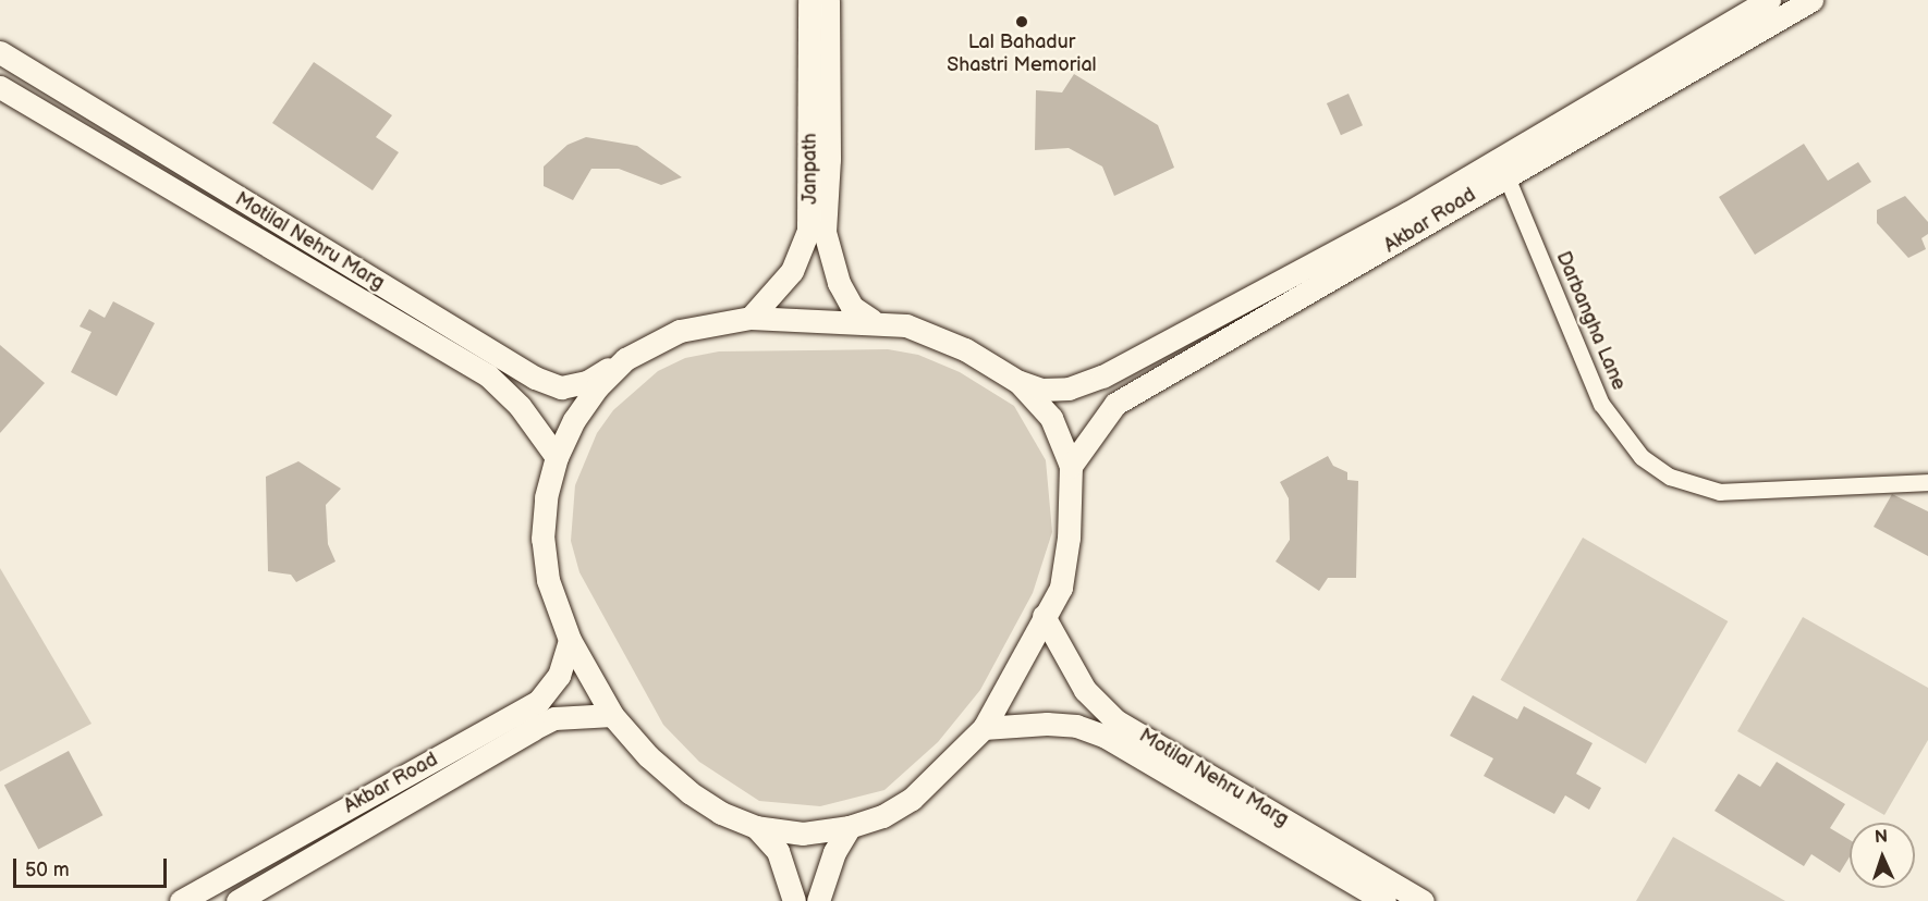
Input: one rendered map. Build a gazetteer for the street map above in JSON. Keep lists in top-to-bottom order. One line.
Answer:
{"streets":{"main road":["Janpath","Akbar Road","Motilal Nehru Marg"],"street":["Darbangha Lane"]},"crossings":[["Janpath","Motilal Nehru Marg"],["Akbar Road","Motilal Nehru Marg"],["Akbar Road","Darbangha Lane"]],"places":["Lal Bahadur Shastri Memorial"],"scale_bar":"50 m","north":"top"}
